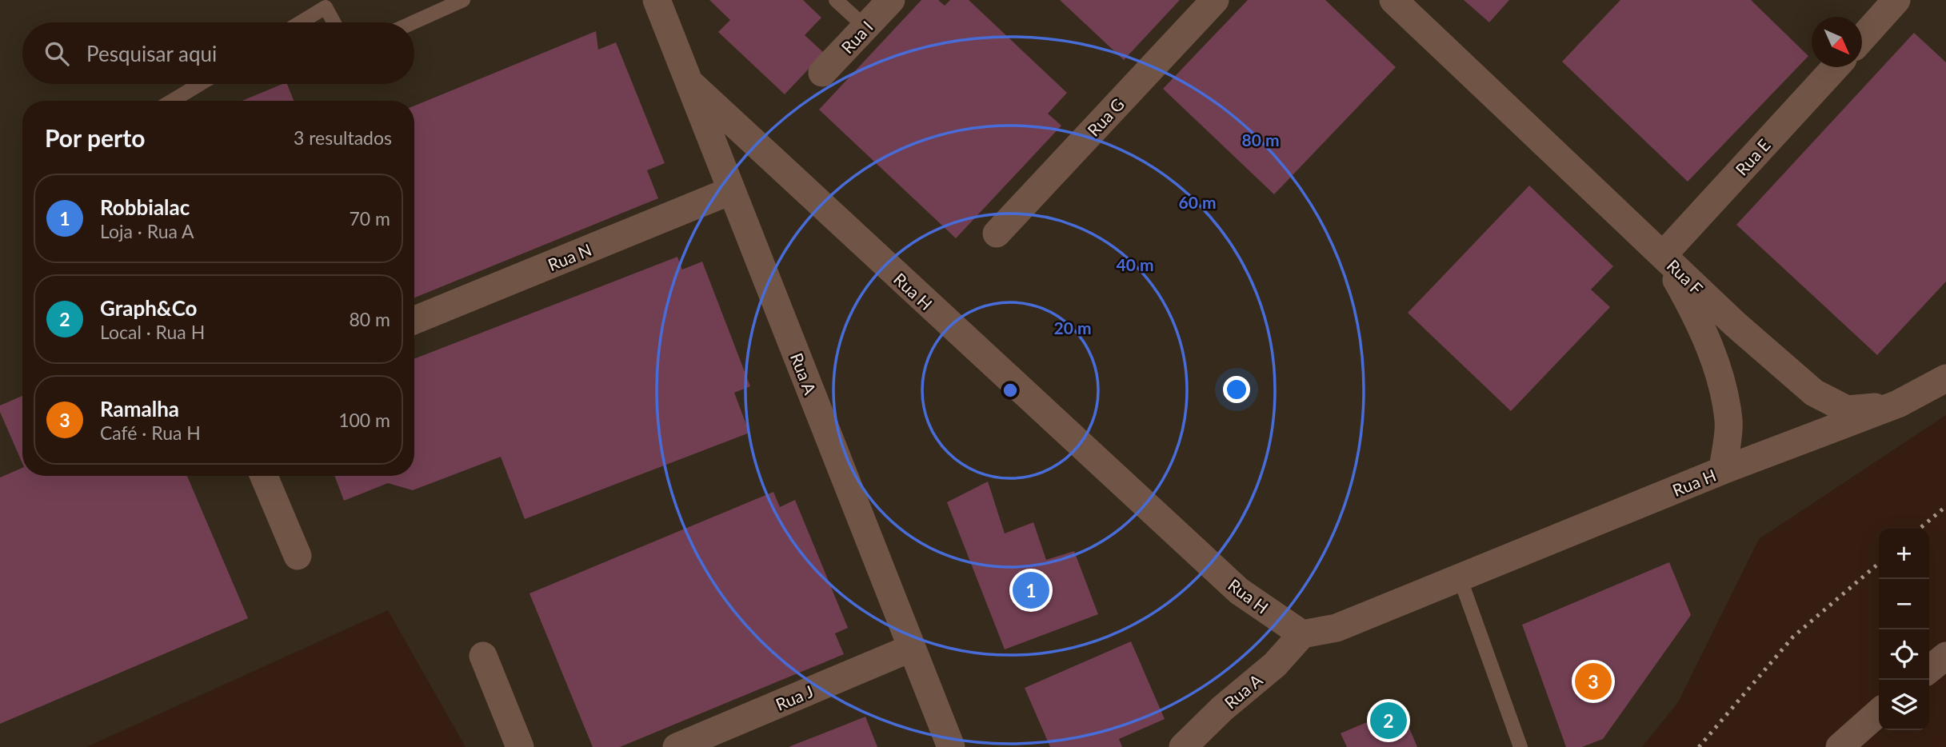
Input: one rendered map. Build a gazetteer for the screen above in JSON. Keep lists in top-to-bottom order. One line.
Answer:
{"streets":{"street":["Rua I","Rua G","Rua E","Rua N","Rua F","Rua H","Rua A","Rua J"]},"crossings":[["Rua E","Rua F"],["Rua N","Rua A"],["Rua F","Rua H"],["Rua H","Rua A"],["Rua A","Rua J"]],"north":"bottom right","page":{"search":"Pesquisar aqui","heading":["Por perto","3 resultados"],"list":[{"mark":"1","name":"Robbialac","note":"Loja · Rua A","value":"70 m"},{"mark":"2","name":"Graph&Co","note":"Local · Rua H","value":"80 m"},{"mark":"3","name":"Ramalha","note":"Café · Rua H","value":"100 m"}],"map_buttons":["+","−"],"pins":["1","3","2"]},"rings":["80 m","60 m","40 m","20 m"]}
